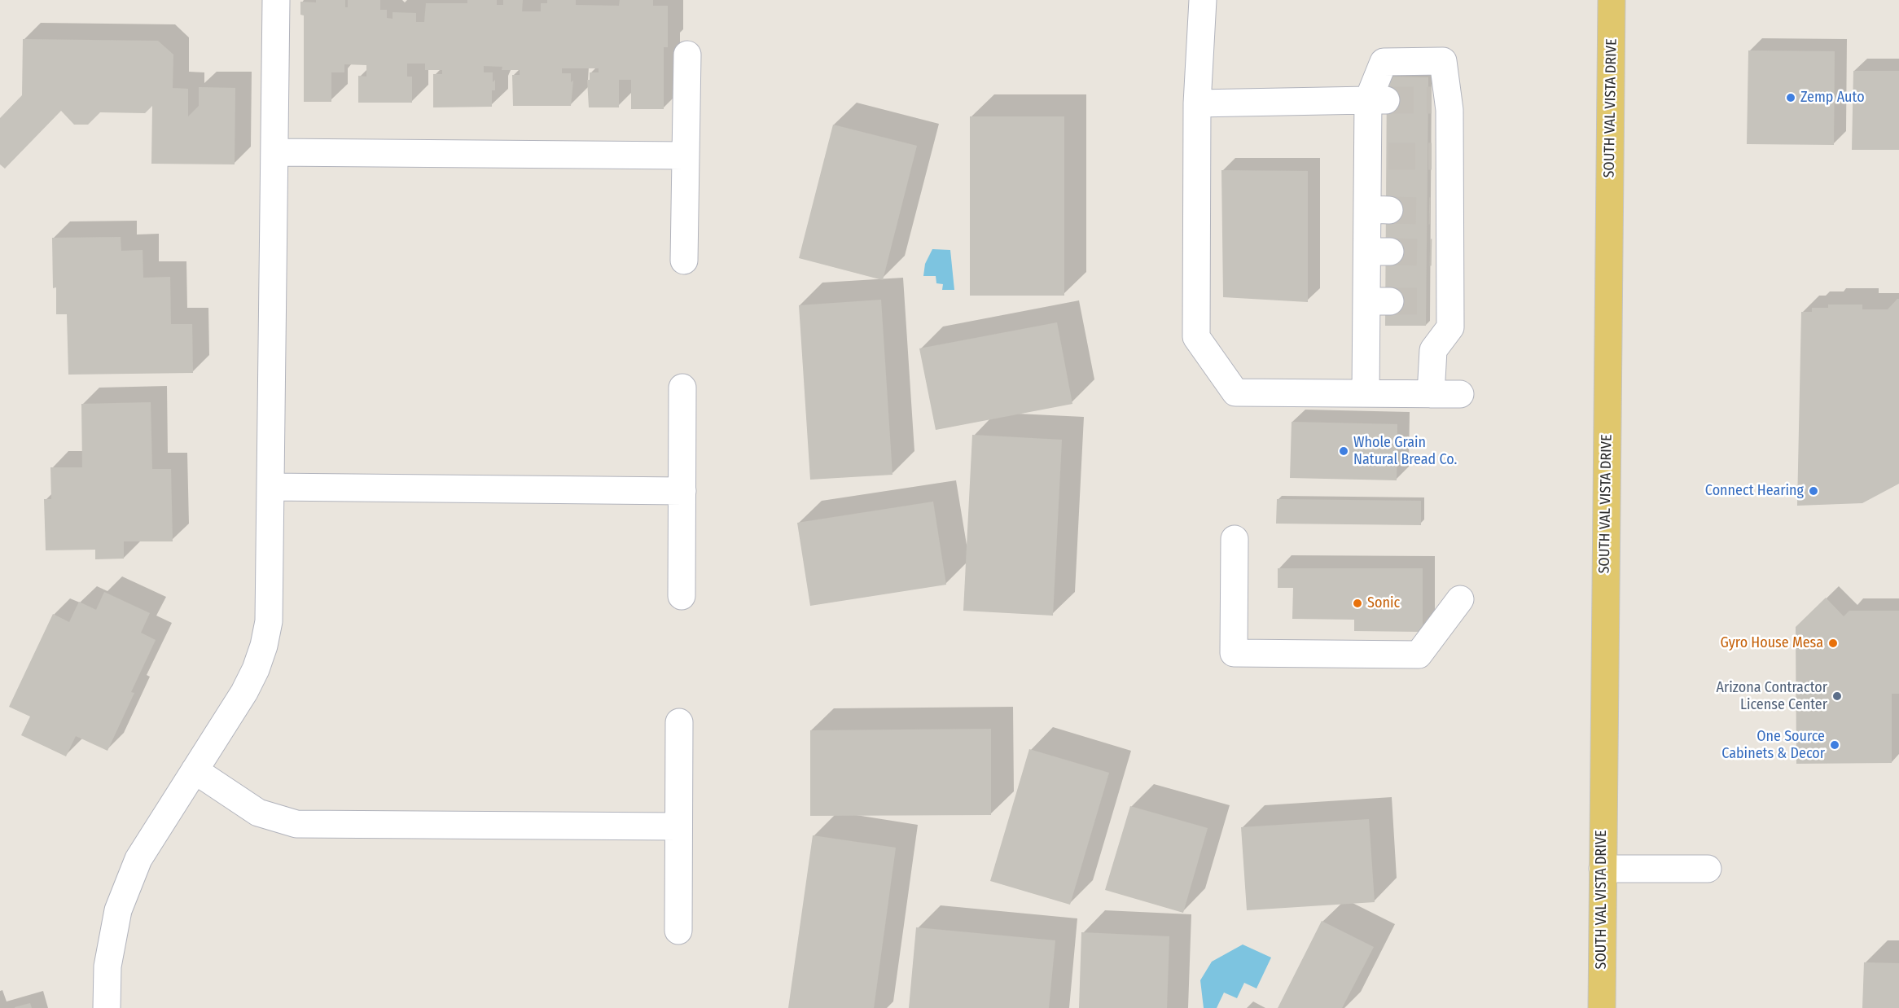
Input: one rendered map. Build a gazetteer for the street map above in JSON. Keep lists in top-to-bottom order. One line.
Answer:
{"streets":{"main road":["SOUTH VAL VISTA DRIVE"]},"places":["Zemp Auto","Whole Grain Natural Bread Co.","Connect Hearing","Sonic","Gyro House Mesa","Arizona Contractor License Center","One Source Cabinets & Decor"]}
